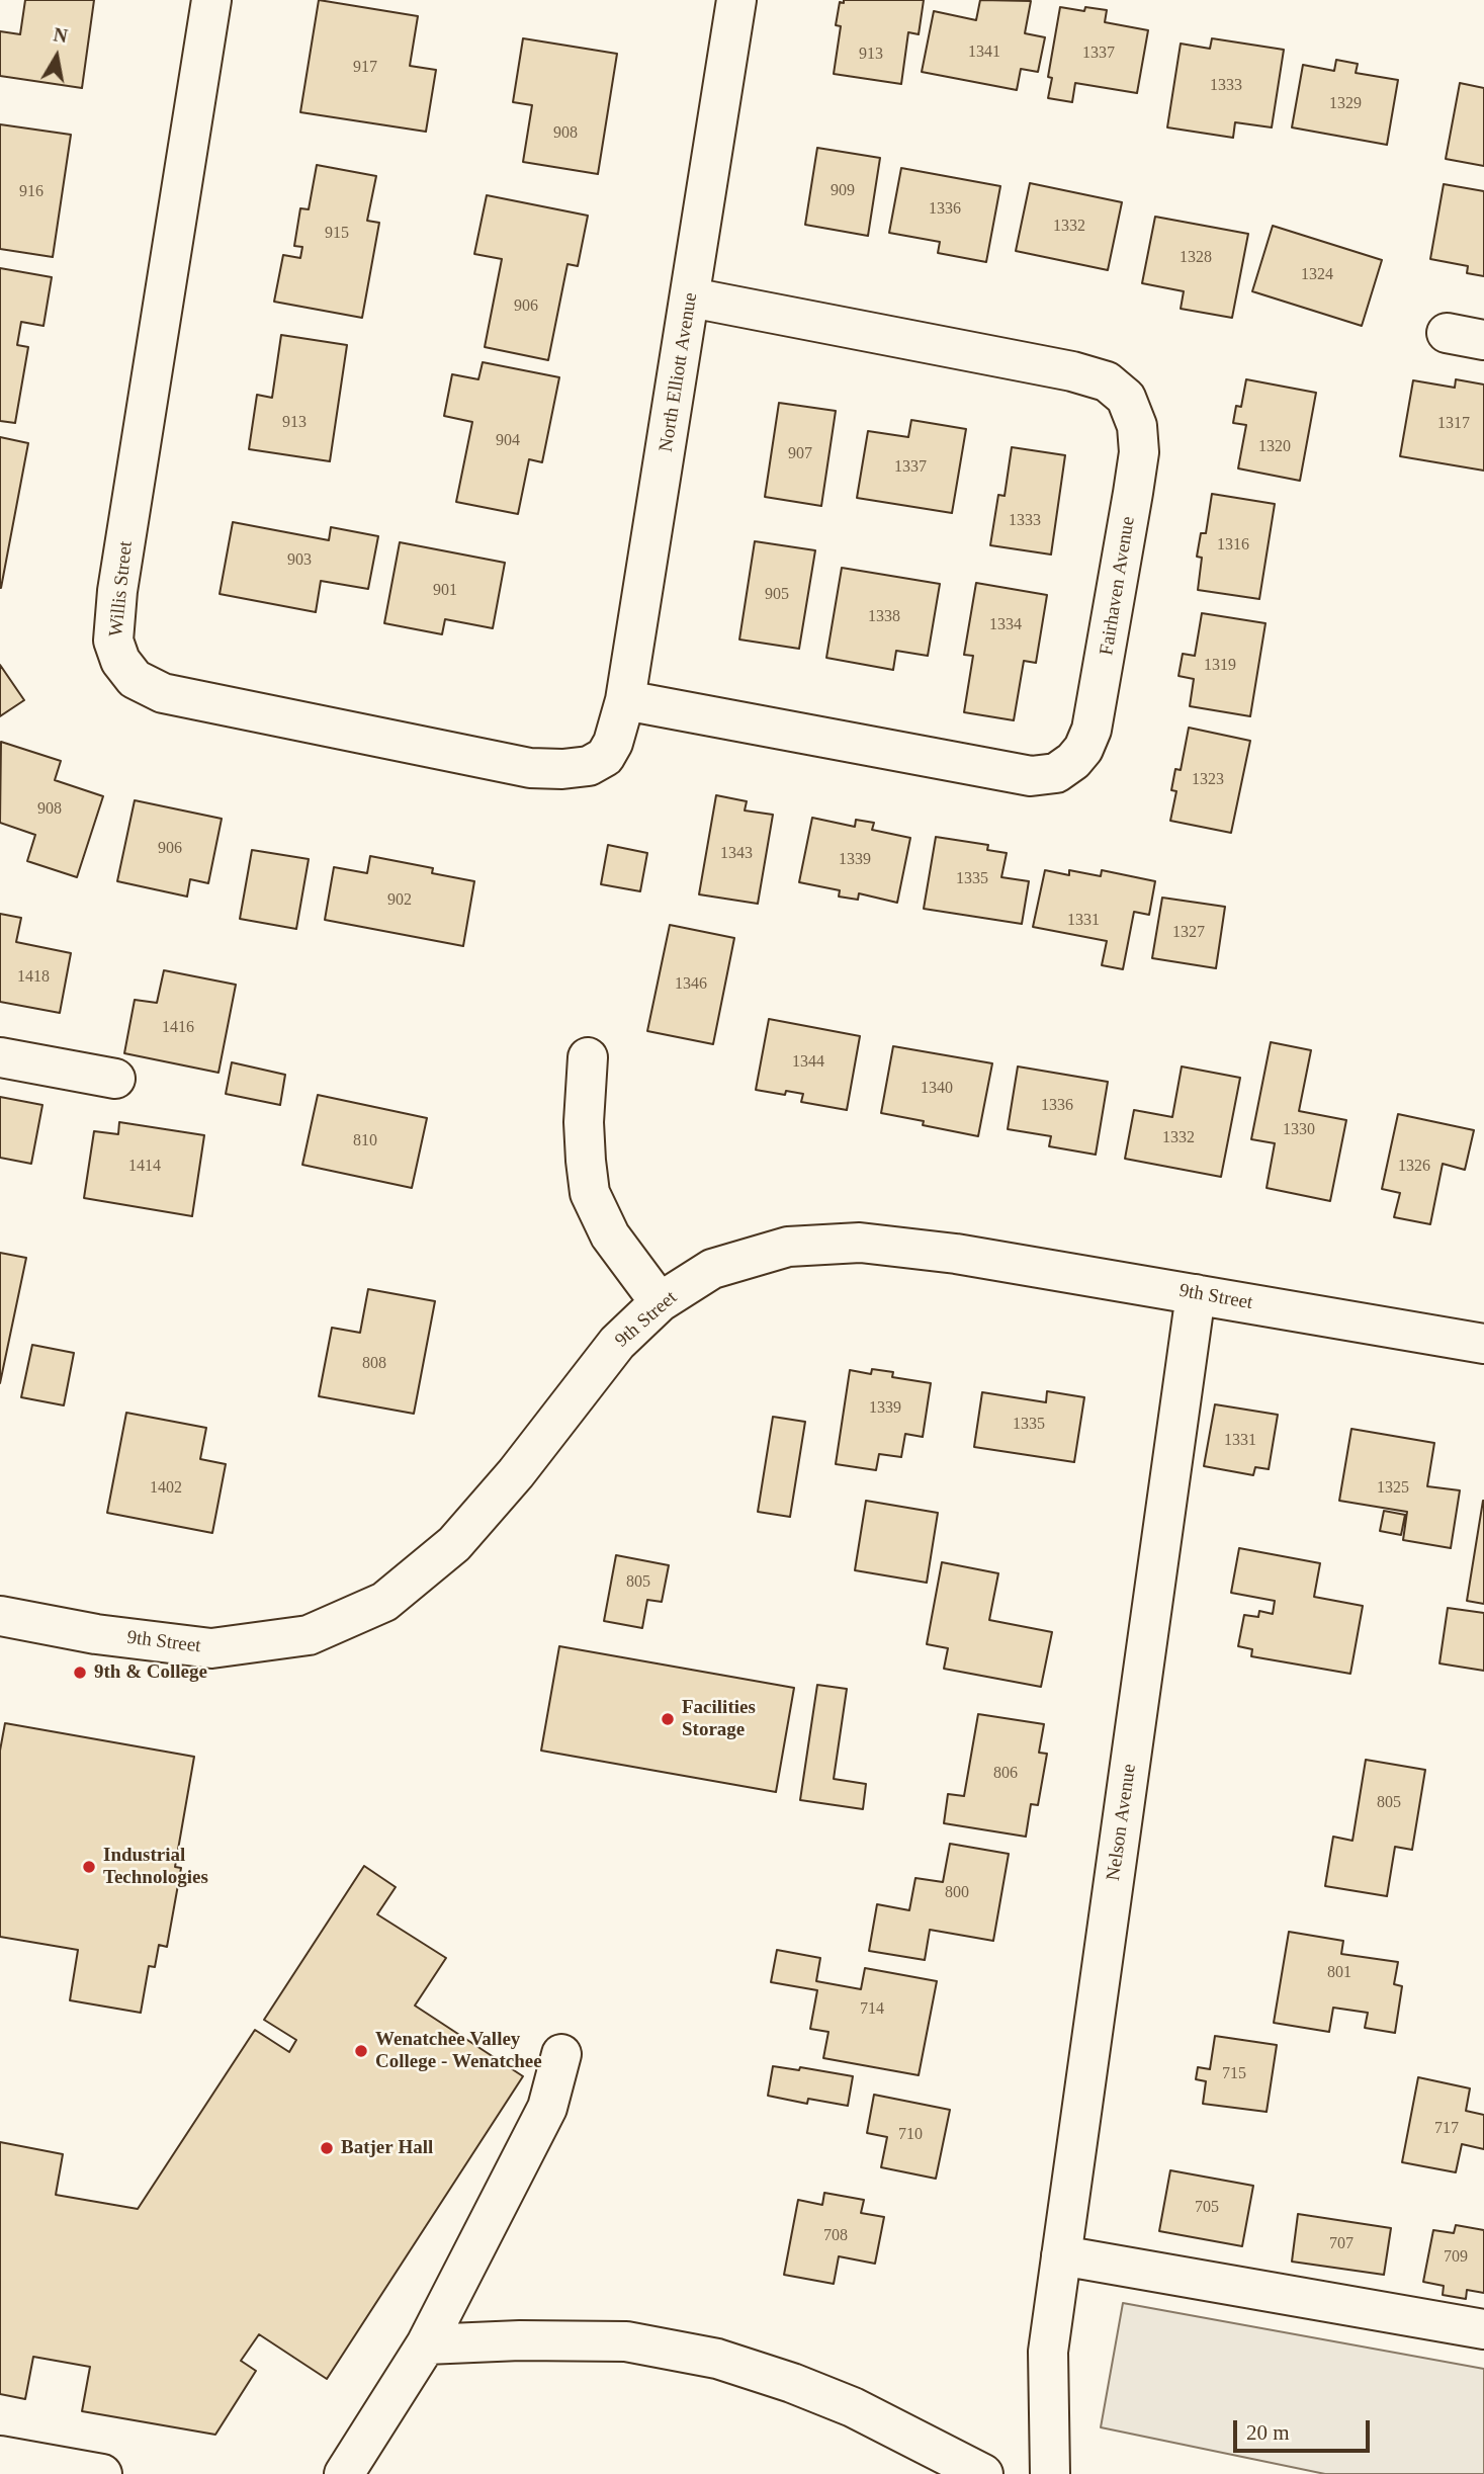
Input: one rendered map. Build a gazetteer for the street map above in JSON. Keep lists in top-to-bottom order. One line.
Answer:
{"streets":{"street":["North Elliott Avenue","Fairhaven Avenue","Willis Street","9th Street","Nelson Avenue"]},"crossings":[["North Elliott Avenue","Fairhaven Avenue"],["North Elliott Avenue","Willis Street"],["9th Street","Nelson Avenue"]],"places":["9th & College","Facilities Storage","Industrial Technologies","Wenatchee Valley College - Wenatchee","Batjer Hall"],"house_numbers":["1341","1337","913","917","1333","1329","908","909","916","1336","1332","915","1328","1324","906","913","1317","904","1320","907","1337","1333","1316","903","901","905","1338","1334","1319","1323","908","906","1343","1339","1335","902","1331","1327","1418","1346","1416","1344","1340","1336","1330","1332","810","1414","1326","808","1339","1335","1331","1402","1325","805","806","805","800","801","714","715","717","710","705","708","707","709"],"scale_bar":"20 m","north":"top"}
